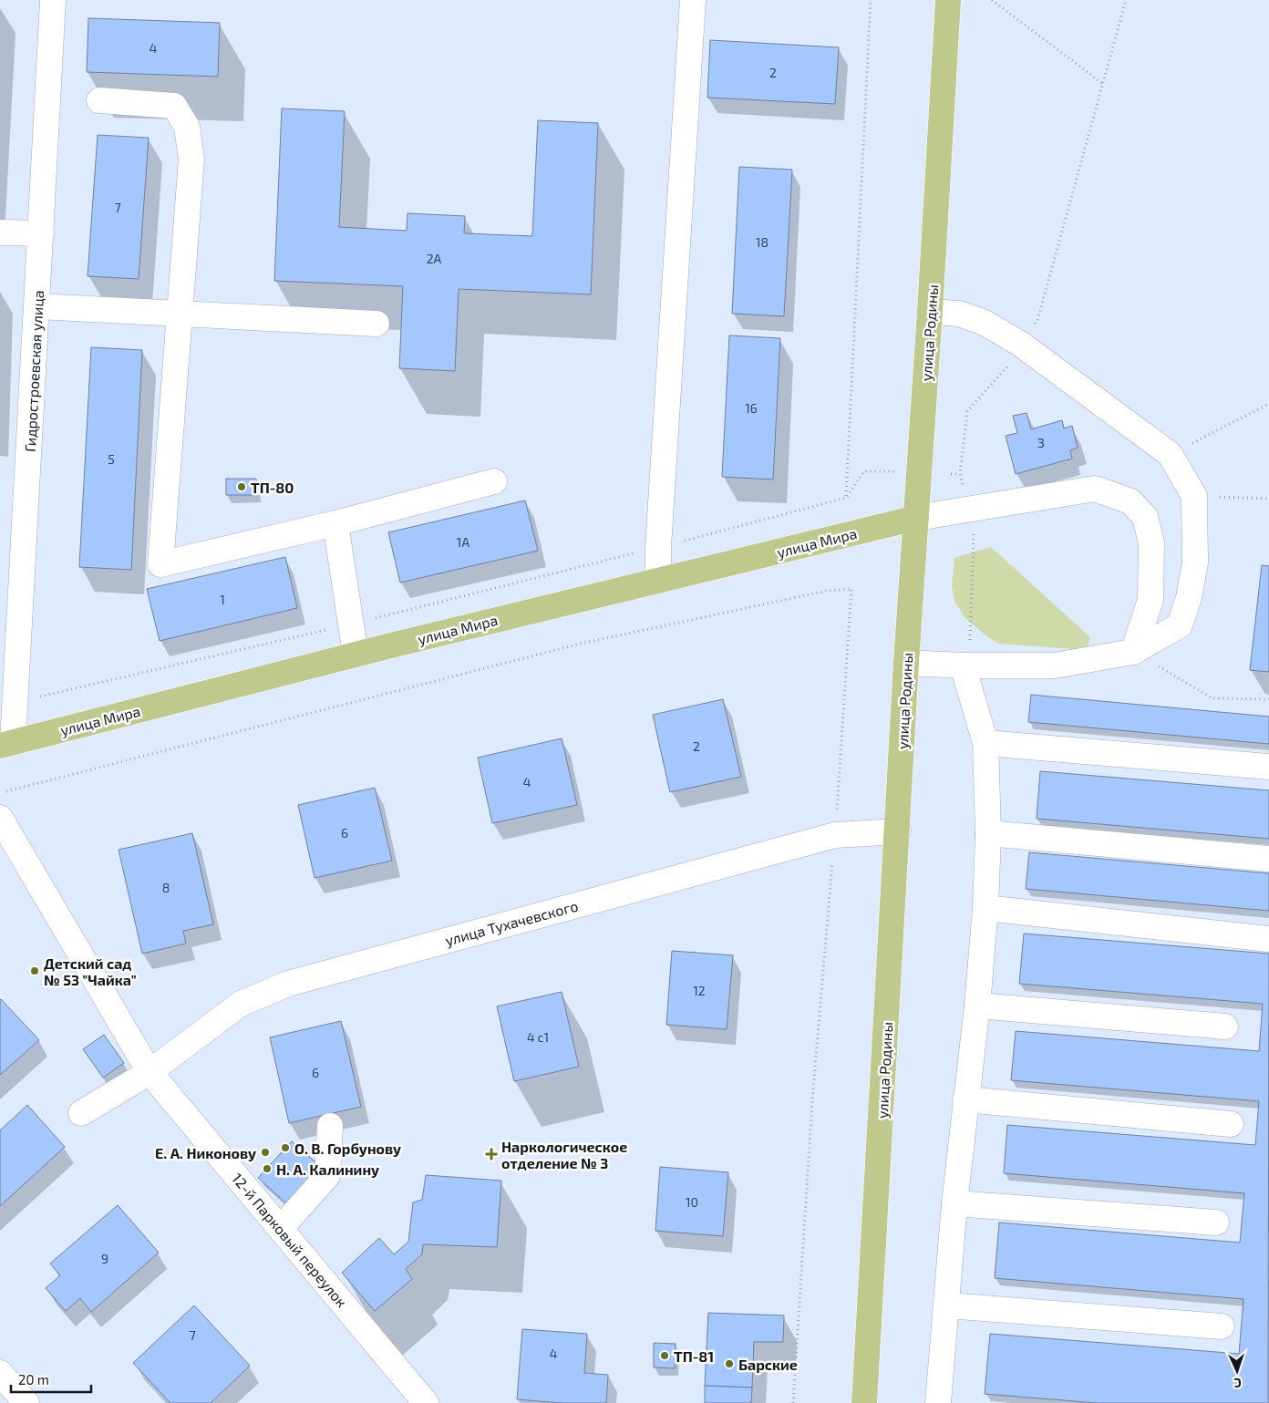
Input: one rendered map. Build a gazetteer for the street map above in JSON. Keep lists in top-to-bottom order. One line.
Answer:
{"streets":{"main road":["улица Родины","улица Мира"],"street":["Гидростроевская улица","улица Тухачевского","12-й Парковый переулок"]},"crossings":[["улица Родины","улица Мира"],["улица Родины","улица Тухачевского"],["Гидростроевская улица","улица Мира"],["улица Тухачевского","12-й Парковый переулок"]],"places":{"other":["ТП-80","Детский сад № 53 \"Чайка\"","О. В. Горбунову","Е. А. Никонову","Н. А. Калинину","ТП-81","Барские"],"health":["Наркологическое отделение № 3"]},"house_numbers":["4","2","7","18","2А","16","3","5","1А","1","2","4","6","8","12","4 с1","6","10","9","7","4"],"scale_bar":"20 m","north":"bottom"}
